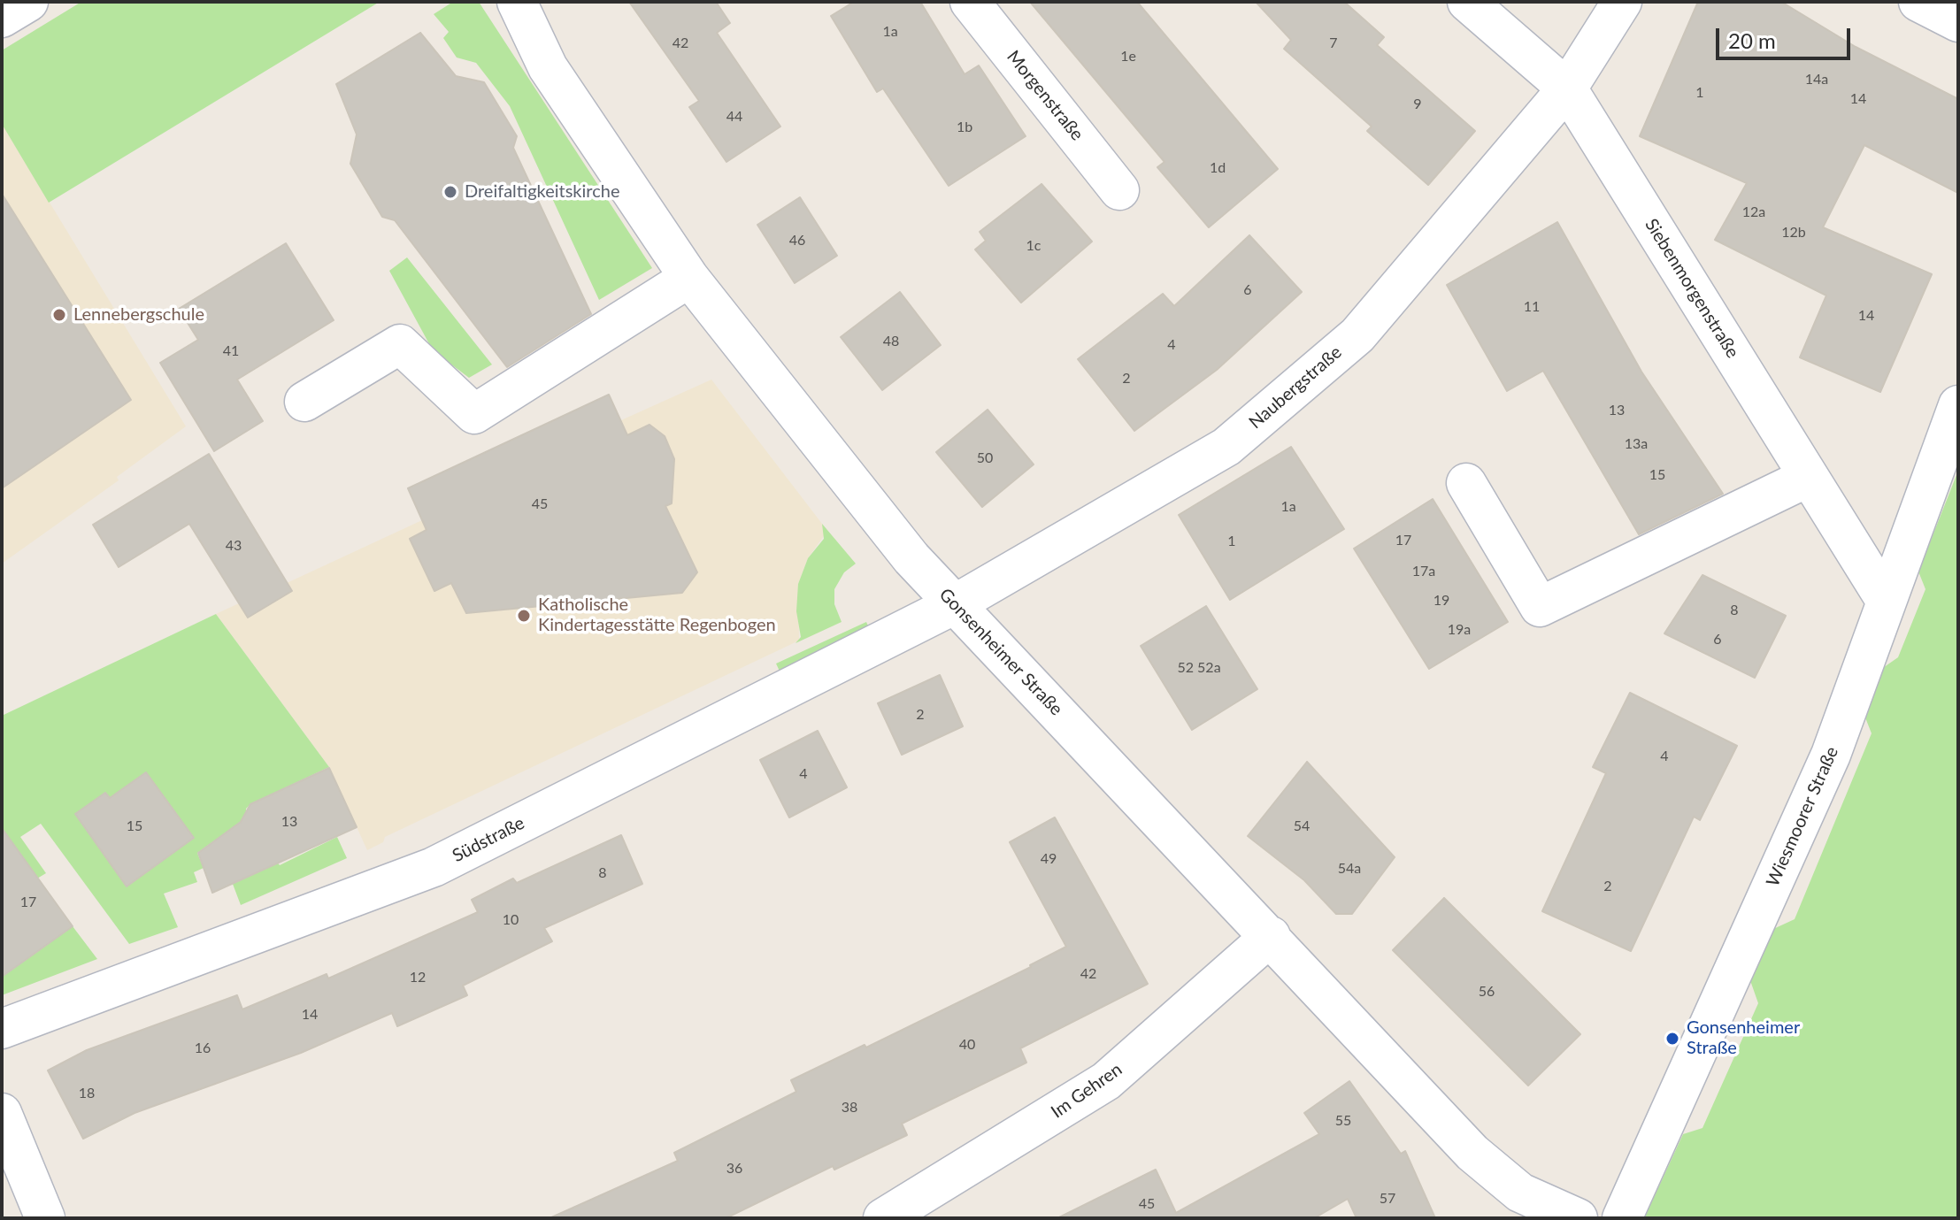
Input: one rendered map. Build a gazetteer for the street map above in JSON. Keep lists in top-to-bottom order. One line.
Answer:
{"streets":{"street":["Morgenstraße","Siebenmorgenstraße","Naubergstraße","Gonsenheimer Straße","Wiesmoorer Straße","Südstraße","Im Gehren"]},"crossings":[["Siebenmorgenstraße","Naubergstraße"],["Siebenmorgenstraße","Wiesmoorer Straße"],["Naubergstraße","Gonsenheimer Straße"],["Naubergstraße","Südstraße"],["Gonsenheimer Straße","Südstraße"],["Gonsenheimer Straße","Im Gehren"]],"places":["Dreifaltigkeitskirche","Lennebergschule","Katholische Kindertagesstätte Regenbogen","Gonsenheimer Straße"],"house_numbers":["1a","42","7","1e","14a","1","14","9","44","1b","1d","12a","12b","46","1c","6","11","14","48","4","41","2","13","13a","50","15","45","1a","17","1","43","17a","19","8","19a","6","52 52a","2","4","4","13","15","54","49","54a","8","2","17","10","42","12","56","14","40","16","18","38","55","36","57","45"],"scale_bar":"20 m"}
